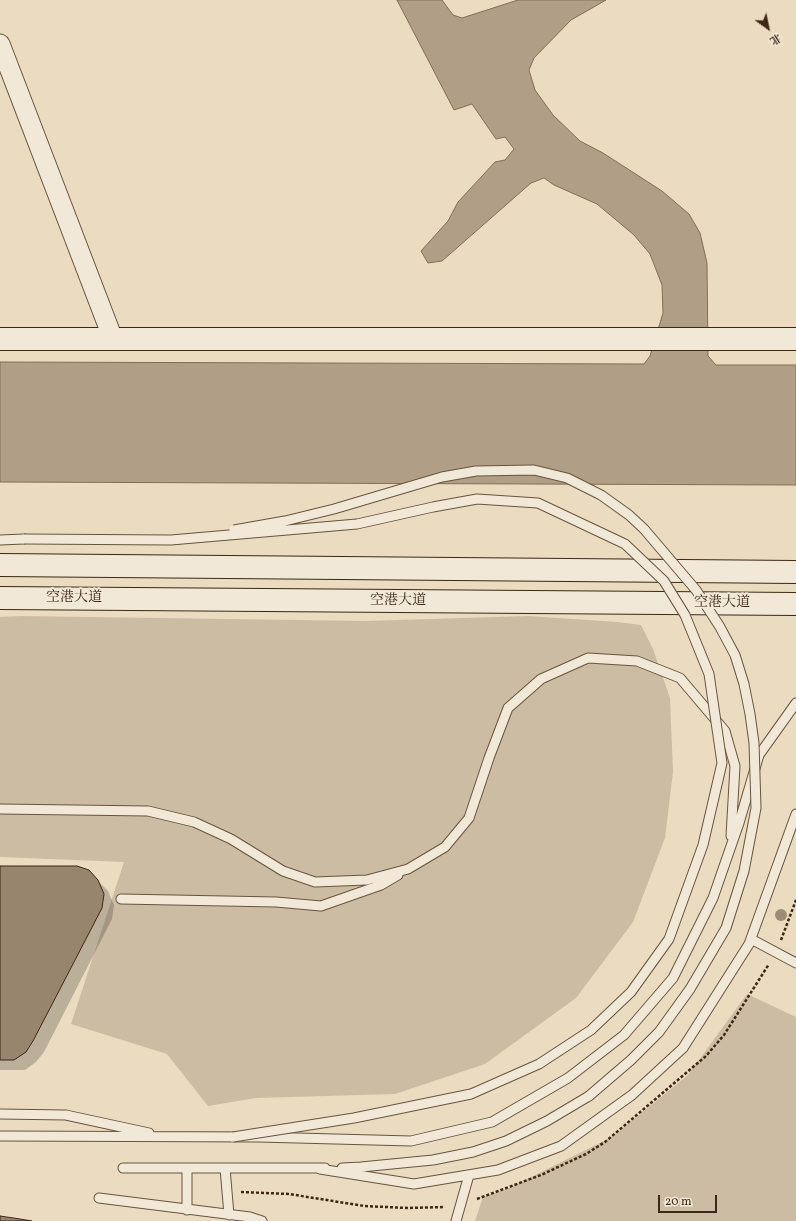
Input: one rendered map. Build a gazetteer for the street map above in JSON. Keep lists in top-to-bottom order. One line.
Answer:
{"streets":{"main road":["空港大道"]},"scale_bar":"20 m","north":"bottom right"}
